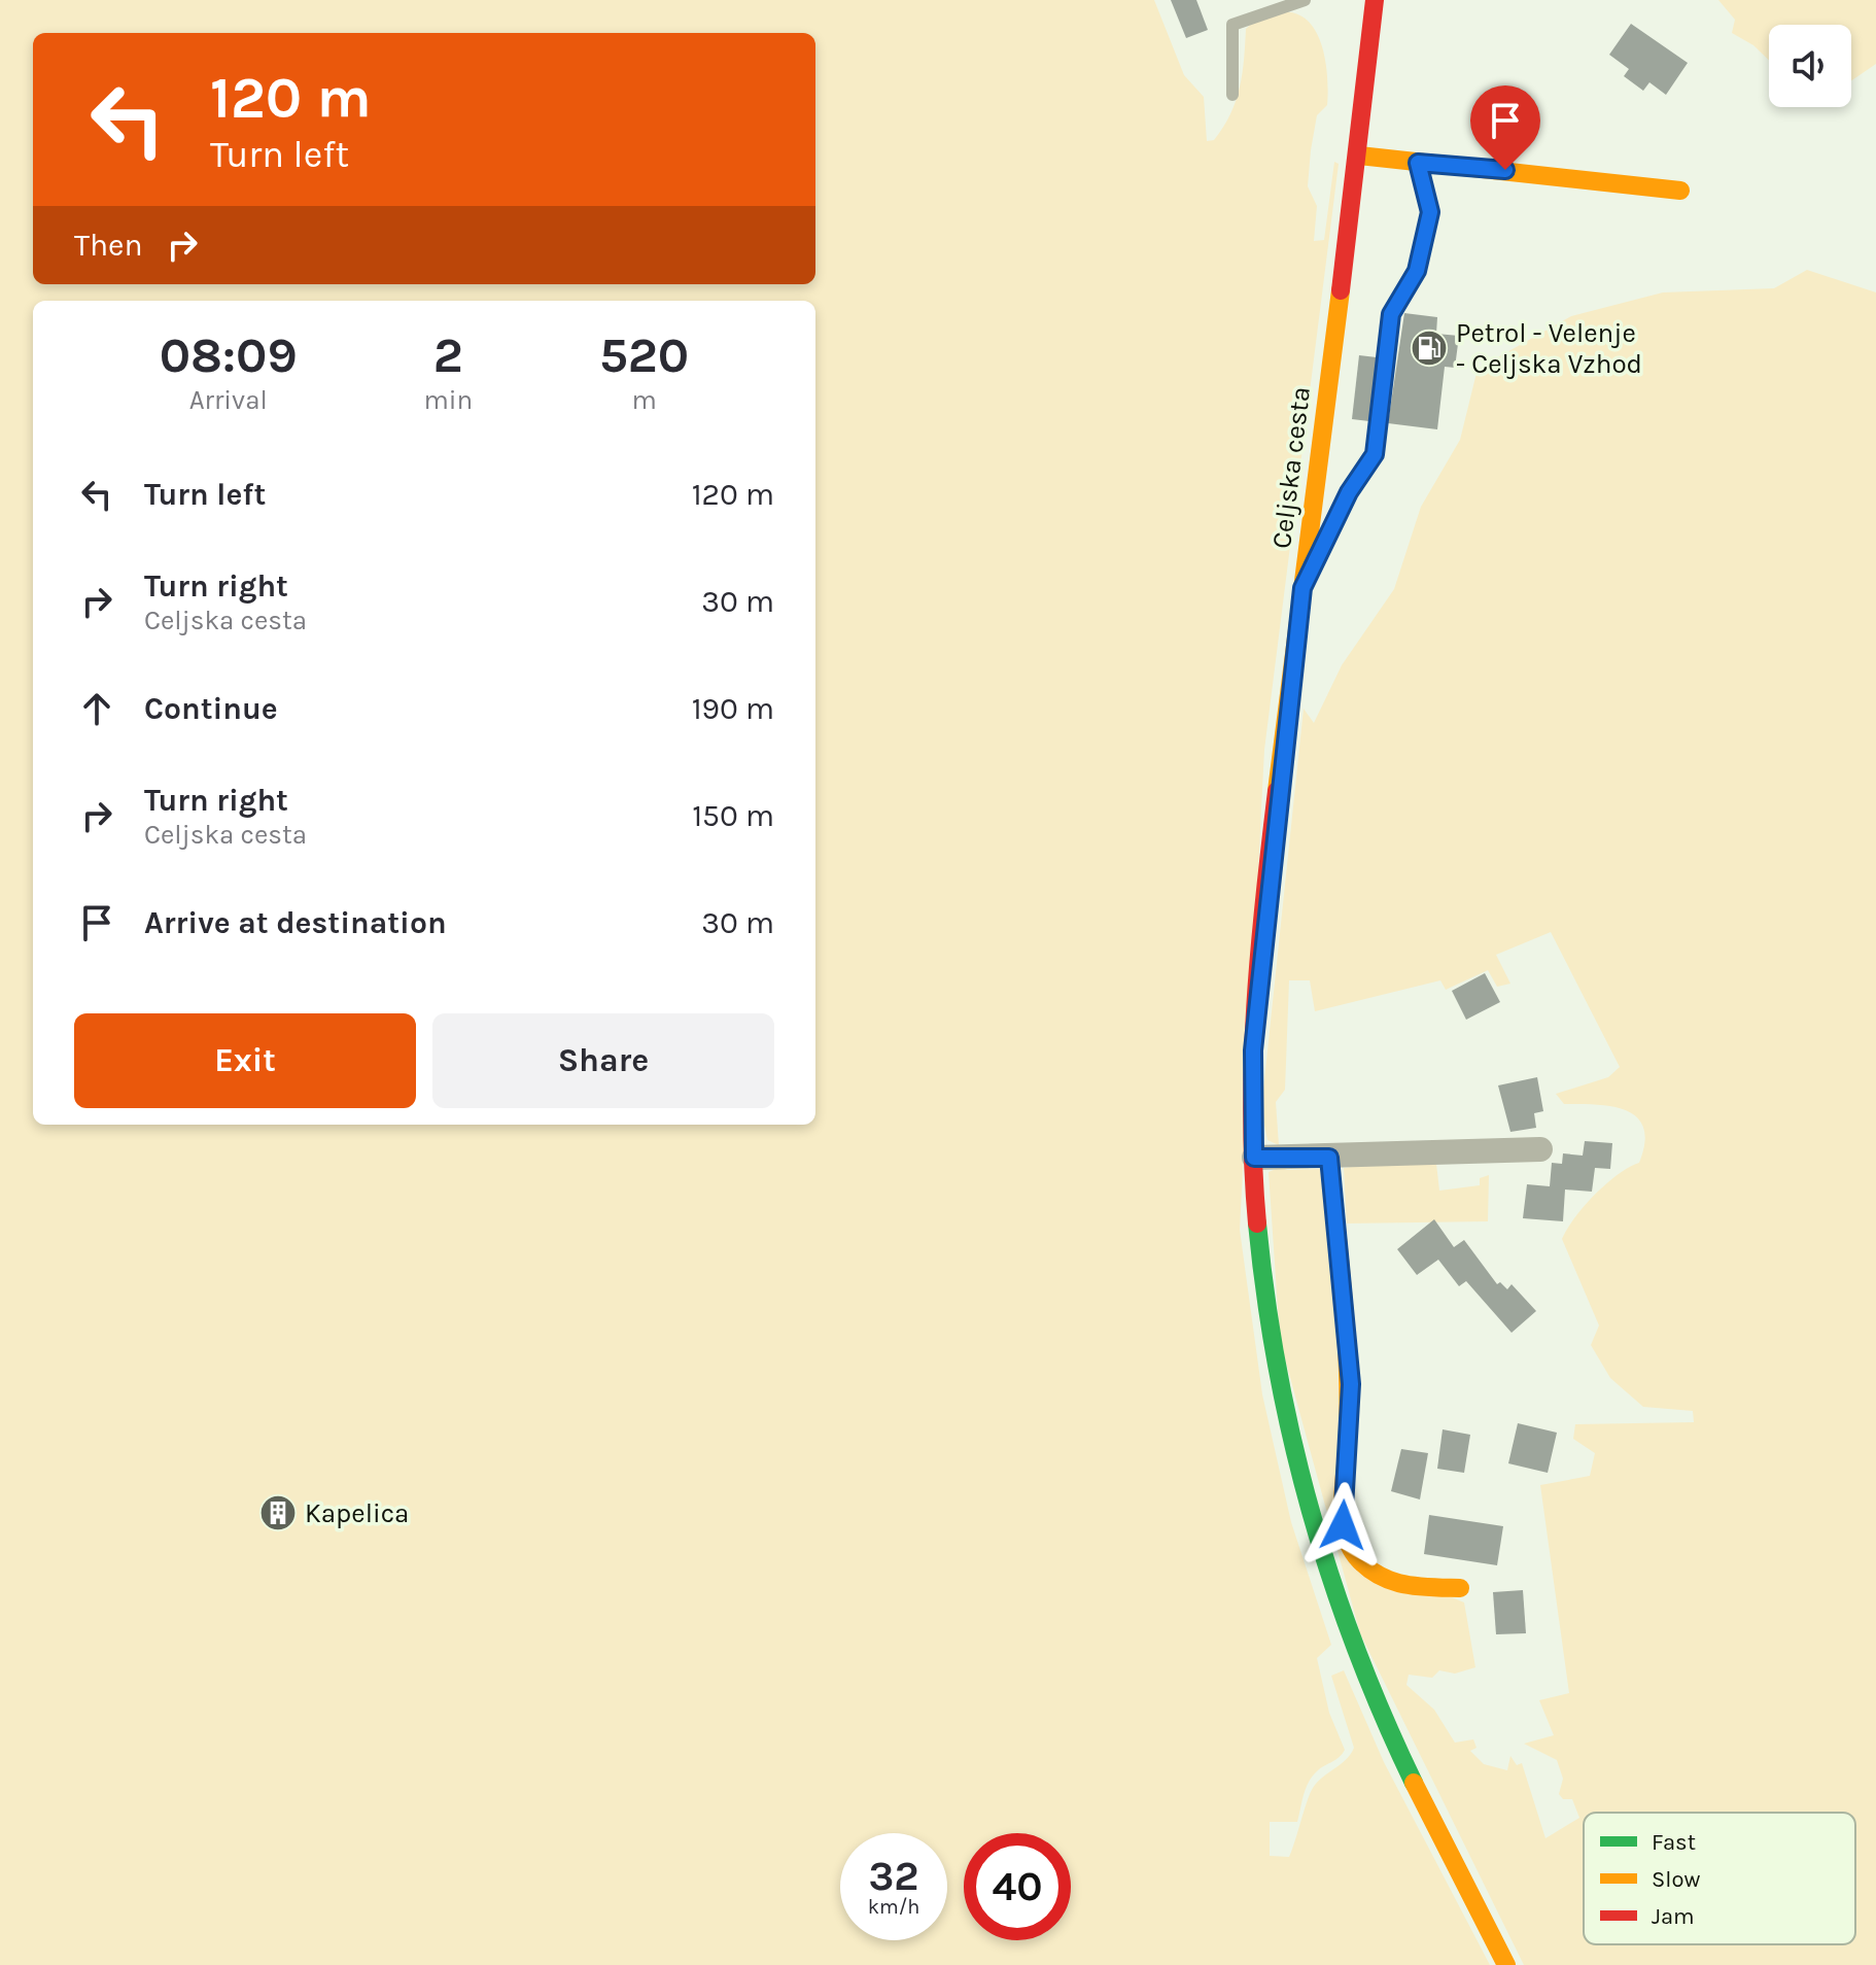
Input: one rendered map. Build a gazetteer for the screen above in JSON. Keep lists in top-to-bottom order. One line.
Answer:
{"streets":{"main road":["Celjska cesta"]},"places":{"fuel station":["Petrol - Velenje - Celjska Vzhod"],"building":["Kapelica"]},"legend":["Fast","Slow","Jam"],"page":{"turn":["120 m","Turn left"],"then":"Then","eta":["08:09","Arrival","2","min","520","m"],"list":[{"name":"Turn left","value":"120 m"},{"name":"Turn right","note":"Celjska cesta","value":"30 m"},{"name":"Continue","value":"190 m"},{"name":"Turn right","note":"Celjska cesta","value":"150 m"},{"name":"Arrive at destination","value":"30 m"}],"buttons":["Exit","Share"],"speed":"32 km/h","limit":"40"}}
